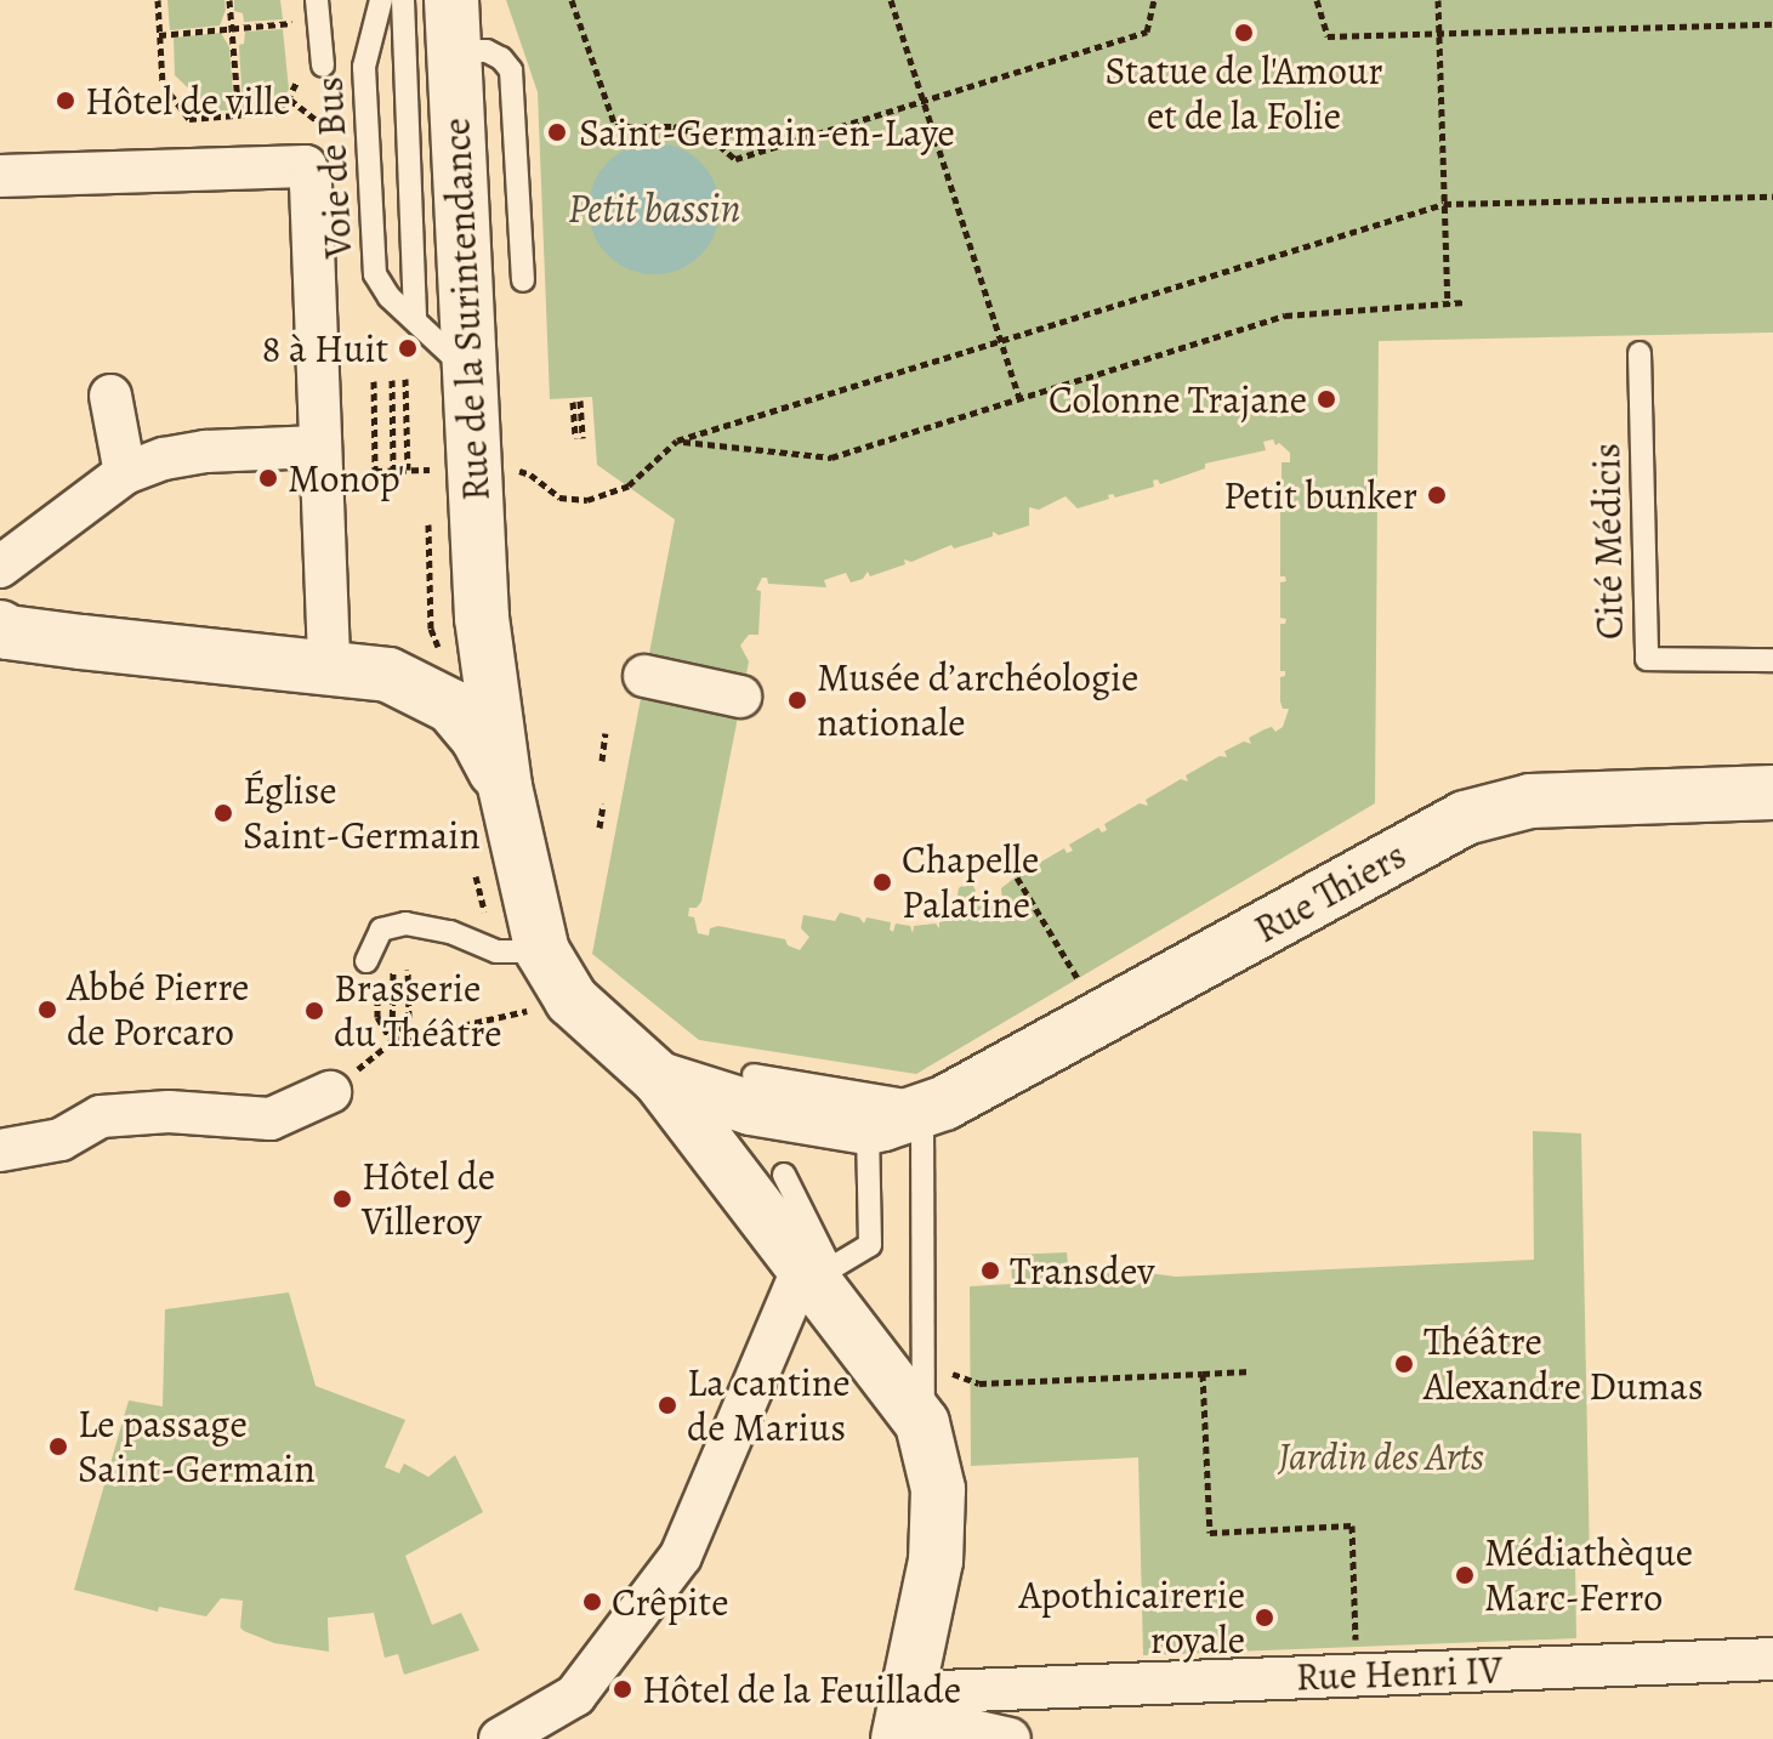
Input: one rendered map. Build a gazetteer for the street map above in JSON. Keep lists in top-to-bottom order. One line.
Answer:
{"streets":{"main road":["Rue de la Surintendance","Rue Thiers"],"street":["Rue Henri IV"],"lane":["Voie de Bus","Cité Médicis"]},"crossings":[["Voie de Bus","Rue de la Surintendance"]],"water":["Petit bassin"],"parks":["Jardin des Arts"],"places":["Statue de l'Amour et de la Folie","Hôtel de ville","Saint-Germain-en-Laye","8 à Huit","Colonne Trajane","Monop'","Petit bunker","Musée d’archéologie nationale","Église Saint-Germain","Chapelle Palatine","Abbé Pierre de Porcaro","Brasserie du Théâtre","Hôtel de Villeroy","Transdev","Théâtre Alexandre Dumas","La cantine de Marius","Le passage Saint-Germain","Médiathèque Marc-Ferro","Crêpite","Apothicairerie royale","Hôtel de la Feuillade"]}
